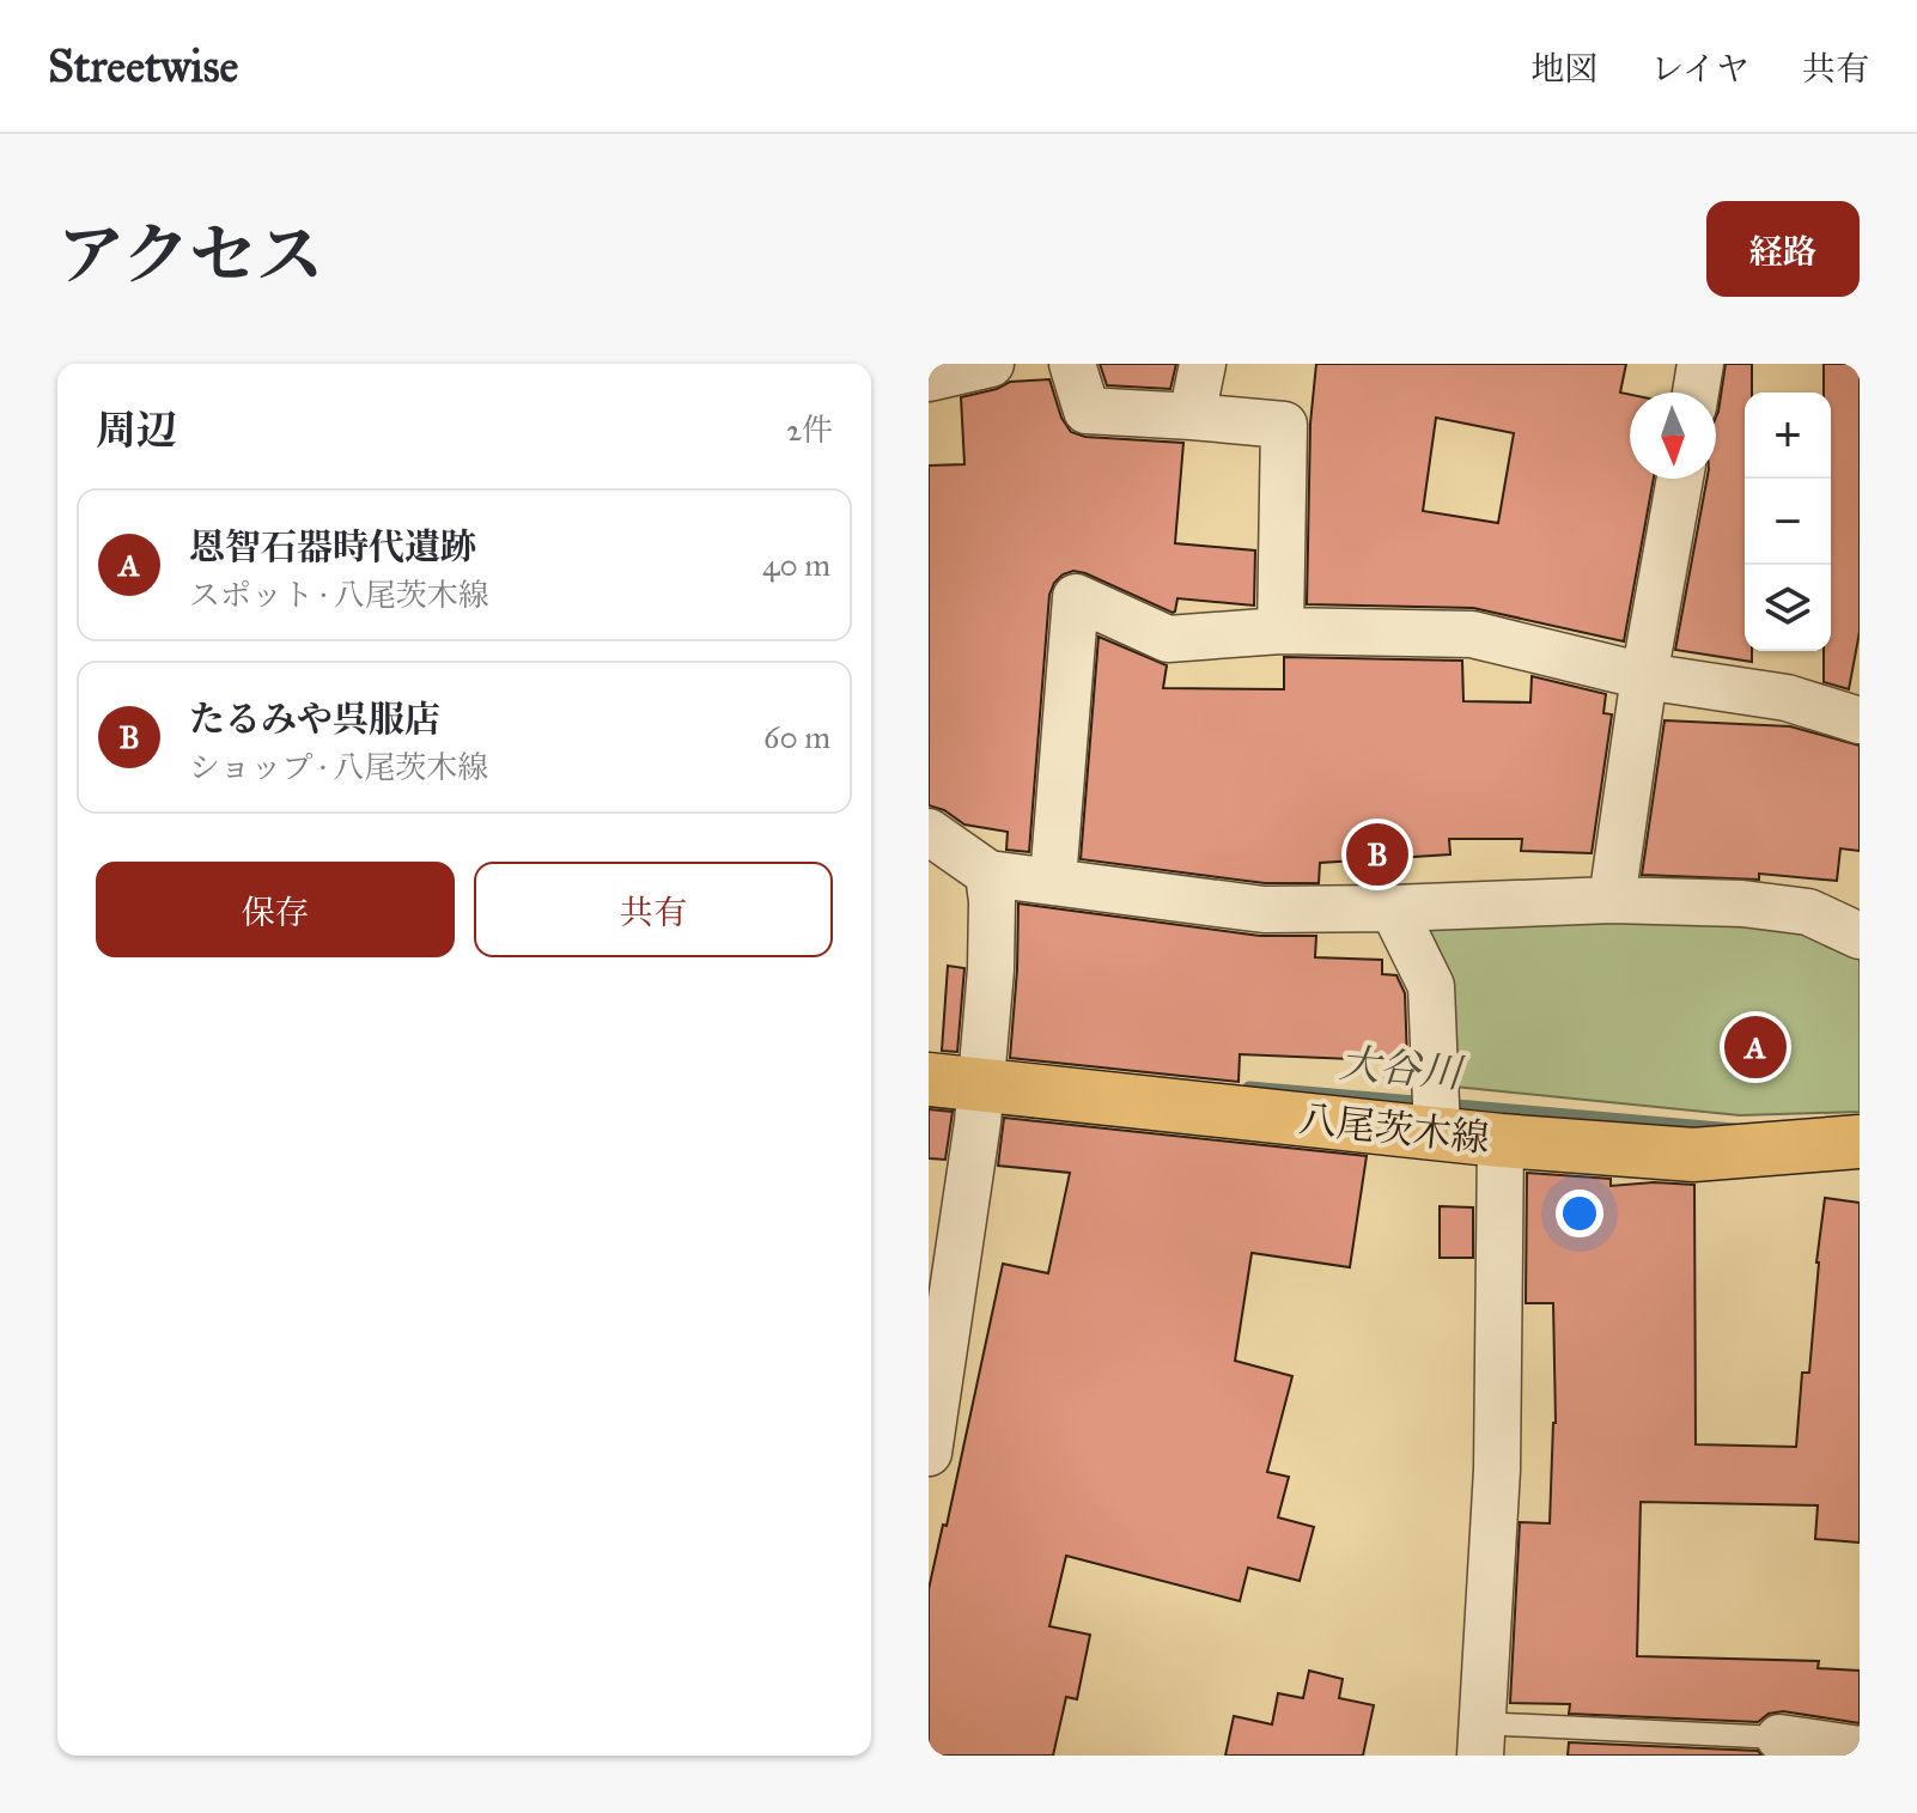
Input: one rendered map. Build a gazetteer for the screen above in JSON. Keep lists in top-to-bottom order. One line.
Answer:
{"streets":{"main road":["八尾茨木線"]},"water":["大谷川"],"north":"bottom","page":{"header":"Streetwise","nav":["地図","レイヤ","共有"],"title":"アクセス","buttons":["経路",["保存","共有"]],"heading":["周辺","2件"],"map_buttons":["+","−"],"list":[{"mark":"A","name":"恩智石器時代遺跡","note":"スポット · 八尾茨木線","value":"40 m"},{"mark":"B","name":"たるみや呉服店","note":"ショップ · 八尾茨木線","value":"60 m"}],"pins":["B","A"]}}
